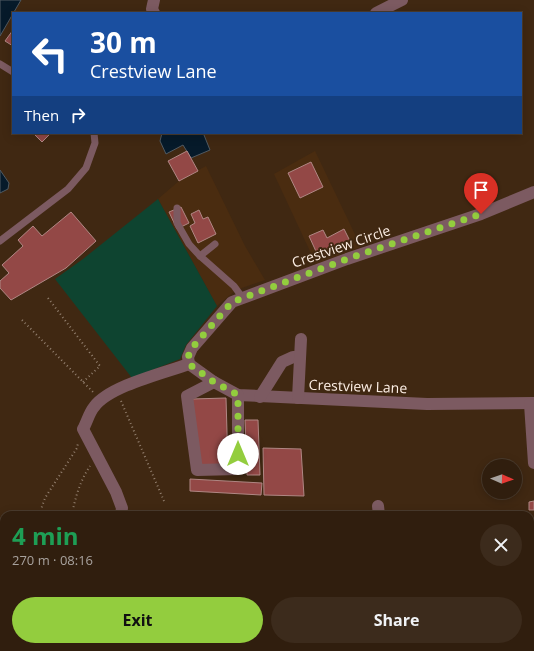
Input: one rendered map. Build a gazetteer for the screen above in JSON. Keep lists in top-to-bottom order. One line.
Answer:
{"streets":{"street":["Crestview Circle","Crestview Lane"]},"crossings":[["Crestview Circle","Crestview Lane"]],"north":"right","page":{"turn":["30 m","Crestview Lane"],"then":"Then","heading":["4 min","270 m · 08:16"],"buttons":["Exit","Share"]}}
